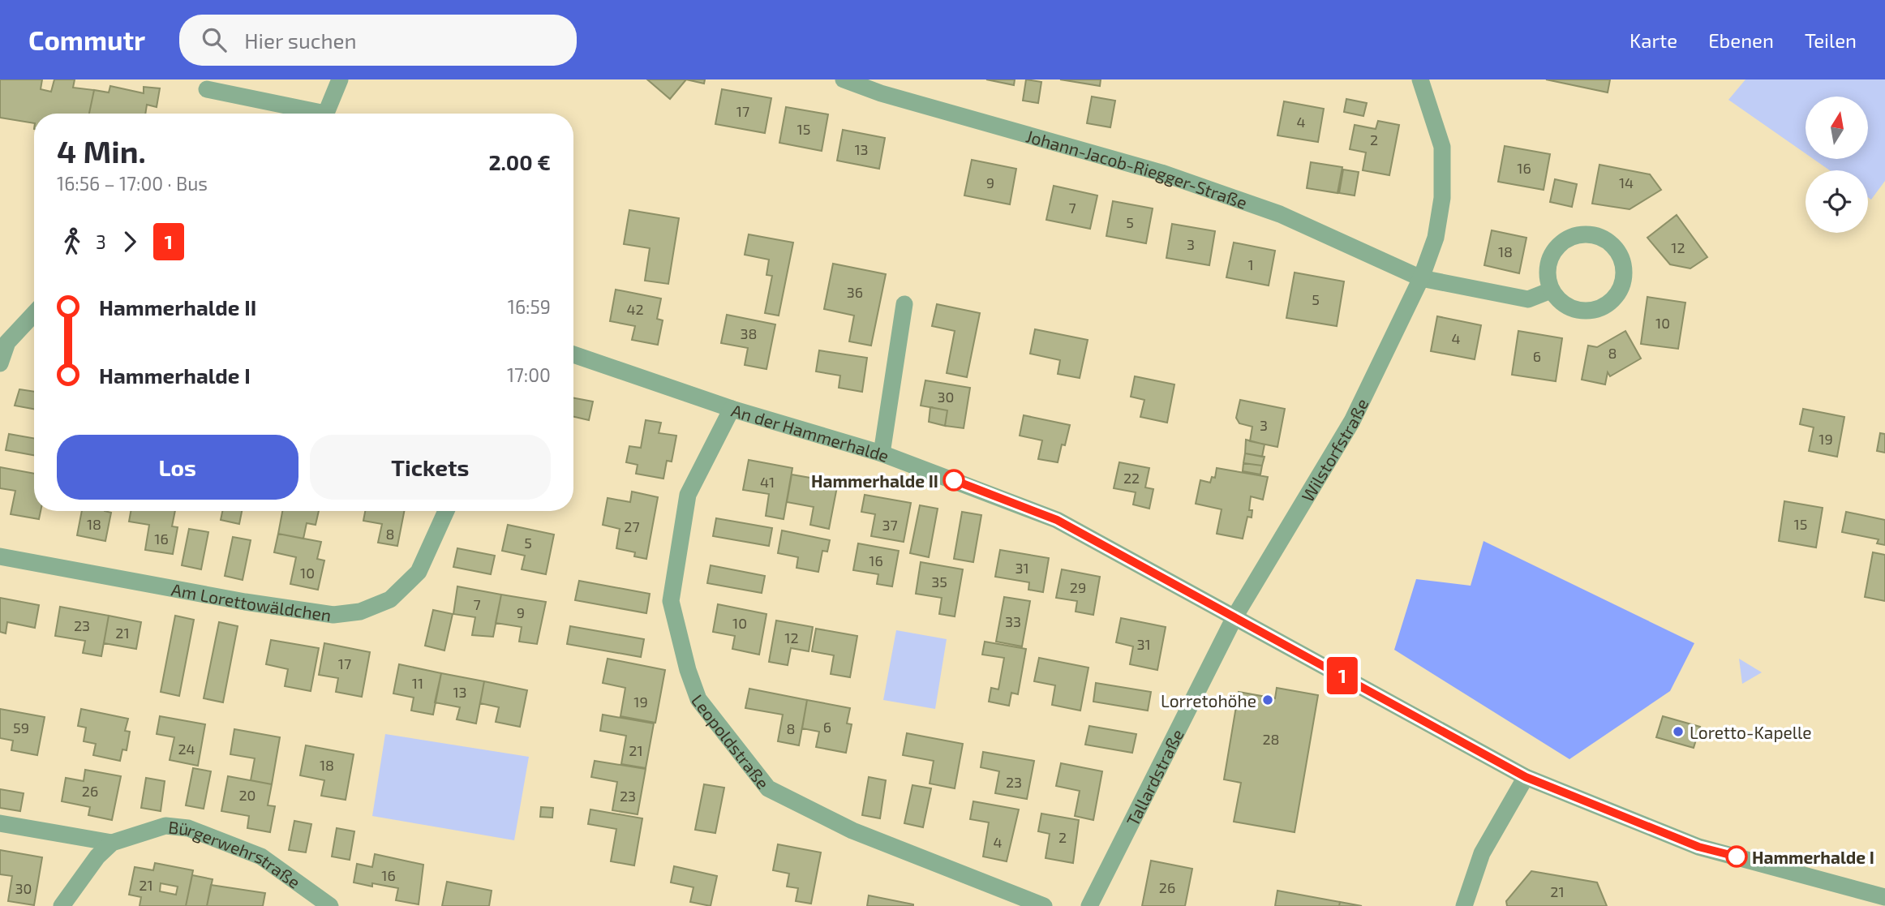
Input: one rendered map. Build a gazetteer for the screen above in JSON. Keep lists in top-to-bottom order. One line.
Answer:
{"streets":{"street":["Johann-Jacob-Riegger-Straße","An der Hammerhalde","Wilstorfstraße","Am Lorettowäldchen","Leopoldstraße","Tallardstraße","Bürgerwehrstraße"]},"crossings":[["Johann-Jacob-Riegger-Straße","Wilstorfstraße"],["An der Hammerhalde","Wilstorfstraße"],["An der Hammerhalde","Leopoldstraße"],["An der Hammerhalde","Tallardstraße"],["Wilstorfstraße","Tallardstraße"]],"places":["Hammerhalde II","Lorretohöhe","Loretto-Kapelle","Hammerhalde I"],"lines":["bus line 1"],"house_numbers":["17","4","15","2","13","16","9","14","7","5","3","12","18","1","36","5","42","10","38","4","8","6","30","3","19","22","41","18","15","37","27","8","16","5","16","31","10","35","29","7","9","33","10","23","21","12","31","17","11","13","19","6","59","8","28","24","21","18","23","26","20","23","2","4","16","21","26","30","21"],"north":"top","page":{"header":"Commutr","search":"Hier suchen","nav":["Karte","Ebenen","Teilen"],"on_map":"1","heading":["4 Min.","16:56 – 17:00 · Bus","2.00 €"],"legs":["3","1"],"list":[{"name":"Hammerhalde II","value":"16:59"},{"name":"Hammerhalde I","value":"17:00"}],"buttons":["Los","Tickets"]}}
